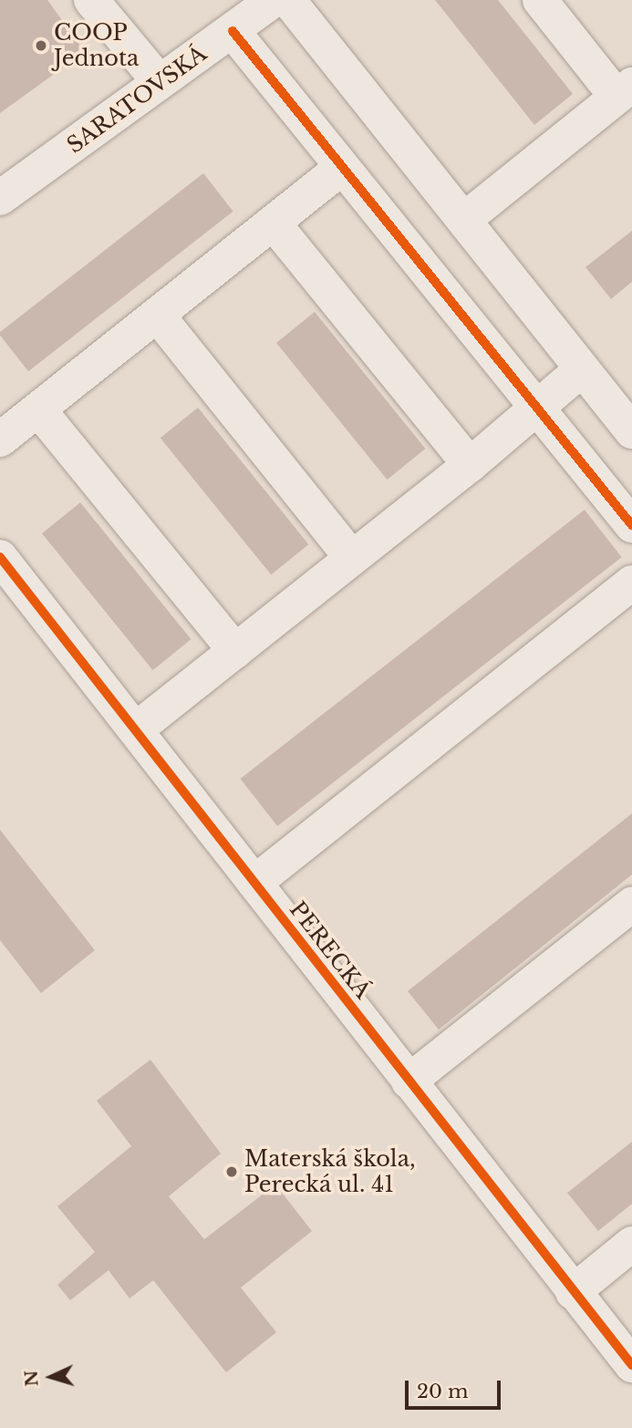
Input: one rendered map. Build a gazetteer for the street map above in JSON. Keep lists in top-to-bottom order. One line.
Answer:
{"streets":{"street":["SARATOVSKÁ","PERECKÁ"]},"places":["COOP Jednota","Materská škola, Perecká ul. 41"],"scale_bar":"20 m","north":"left"}
